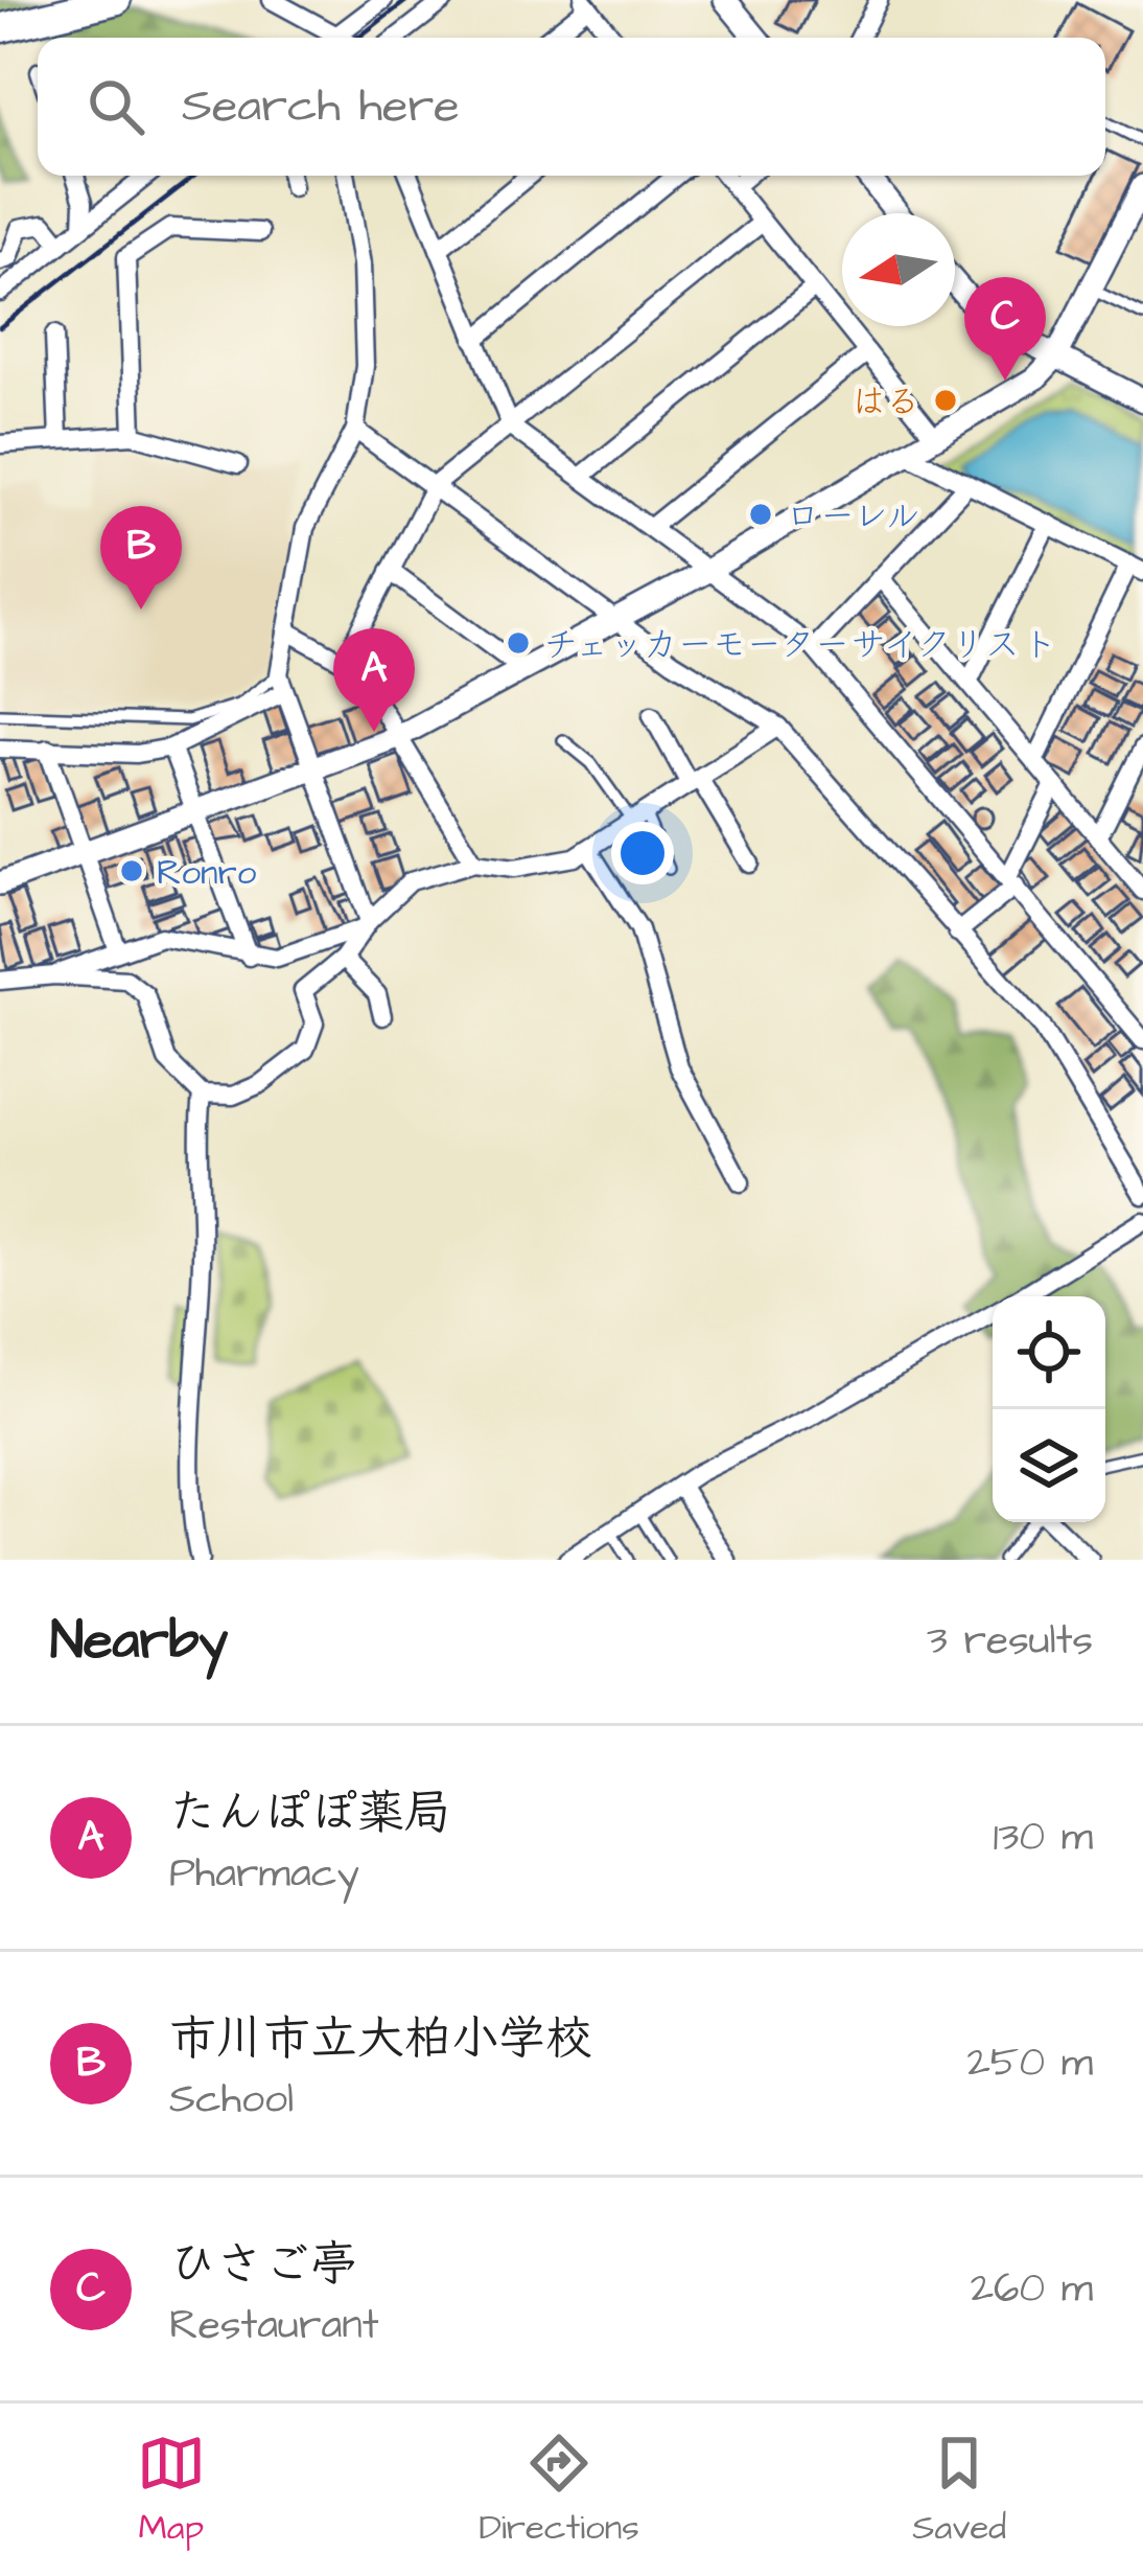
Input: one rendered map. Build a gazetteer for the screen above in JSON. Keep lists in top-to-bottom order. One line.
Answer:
{"places":["はる","ローレル","チェッカーモーターサイクリスト","Ronro"],"north":"left","page":{"search":"Search here","pins":["C","B","A"],"heading":["Nearby","3 results"],"list":[{"mark":"A","name":"たんぽぽ薬局","note":"Pharmacy","value":"130 m"},{"mark":"B","name":"市川市立大柏小学校","note":"School","value":"250 m"},{"mark":"C","name":"ひさご亭","note":"Restaurant","value":"260 m"}],"nav":["Map","Directions","Saved"]}}
